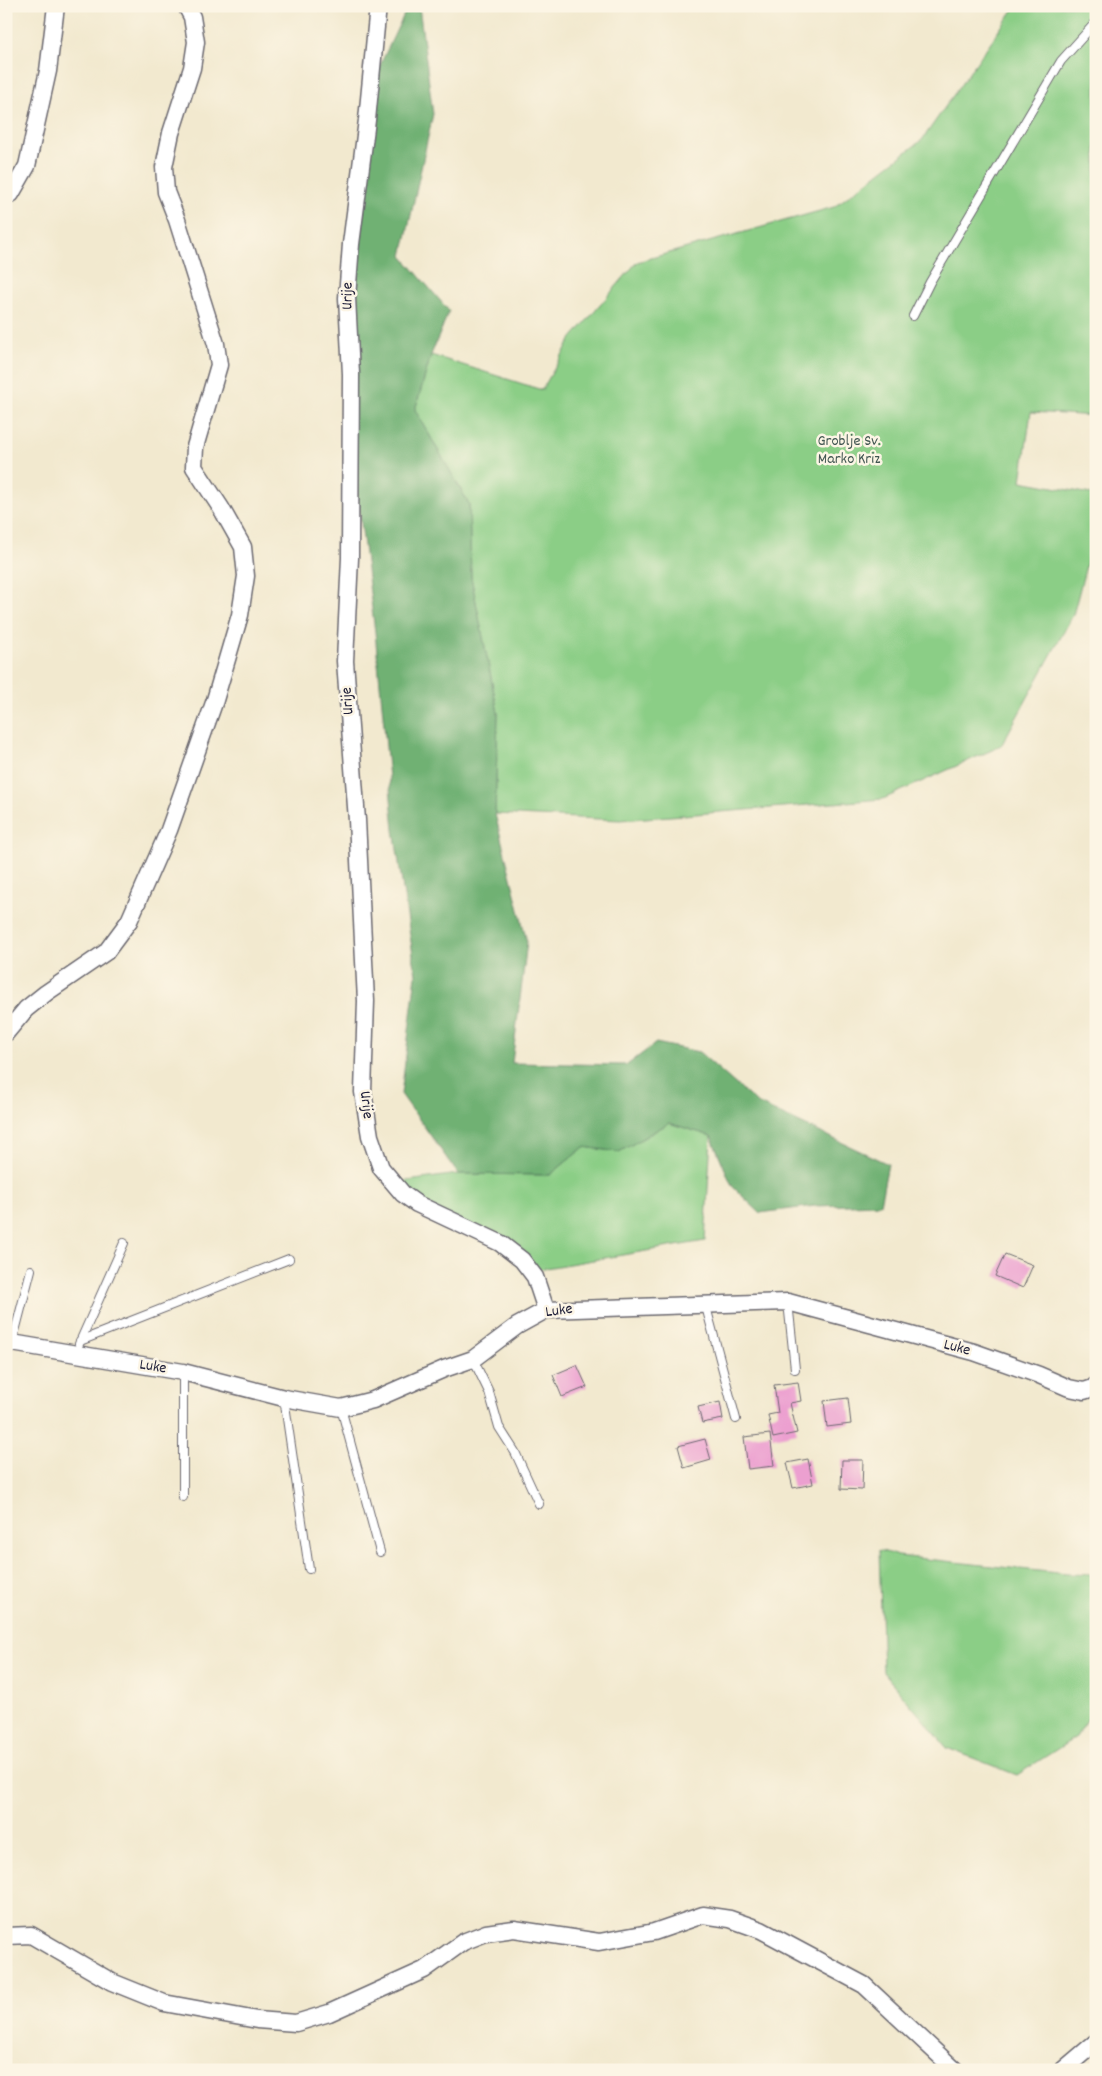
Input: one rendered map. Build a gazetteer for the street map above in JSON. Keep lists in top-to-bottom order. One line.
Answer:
{"streets":{"street":["Urije","Luke"]},"crossings":[["Urije","Luke"]],"parks":["Groblje Sv. Marko Kriz"]}
